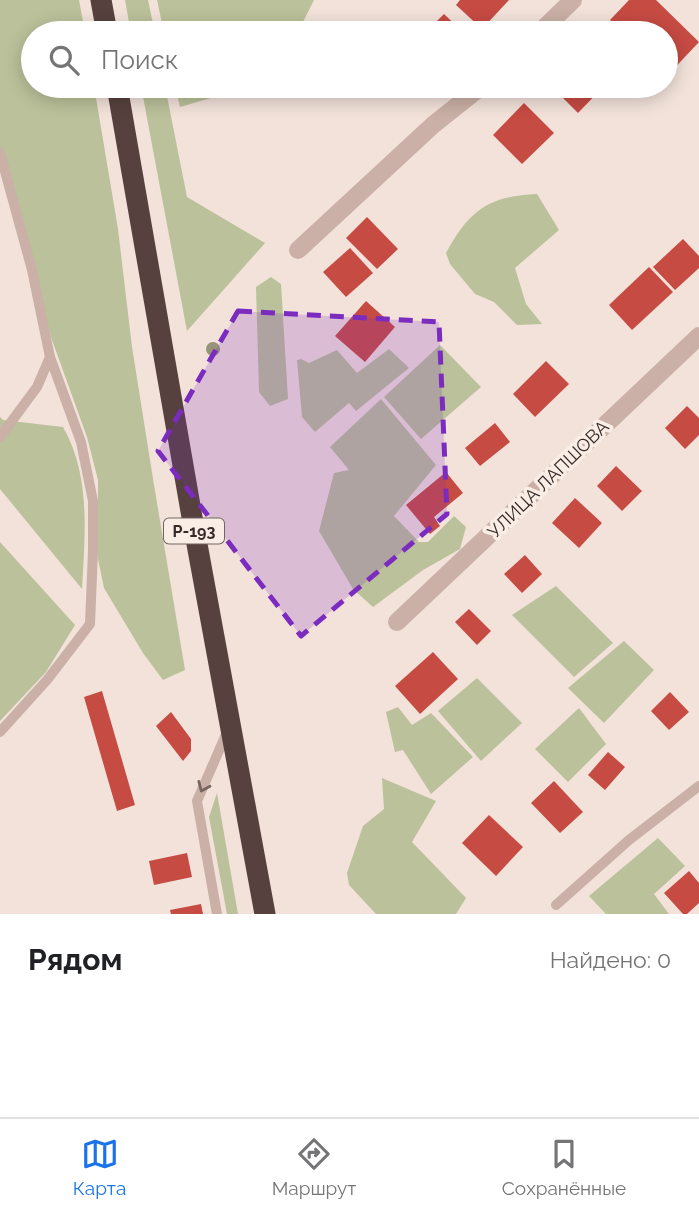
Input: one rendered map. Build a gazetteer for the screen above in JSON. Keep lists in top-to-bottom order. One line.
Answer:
{"streets":{"highway":["Р-193"],"street":["УЛИЦА ЛАПШОВА"]},"page":{"search":"Поиск","heading":["Рядом","Найдено: 0"],"nav":["Карта","Маршрут","Сохранённые"]}}
